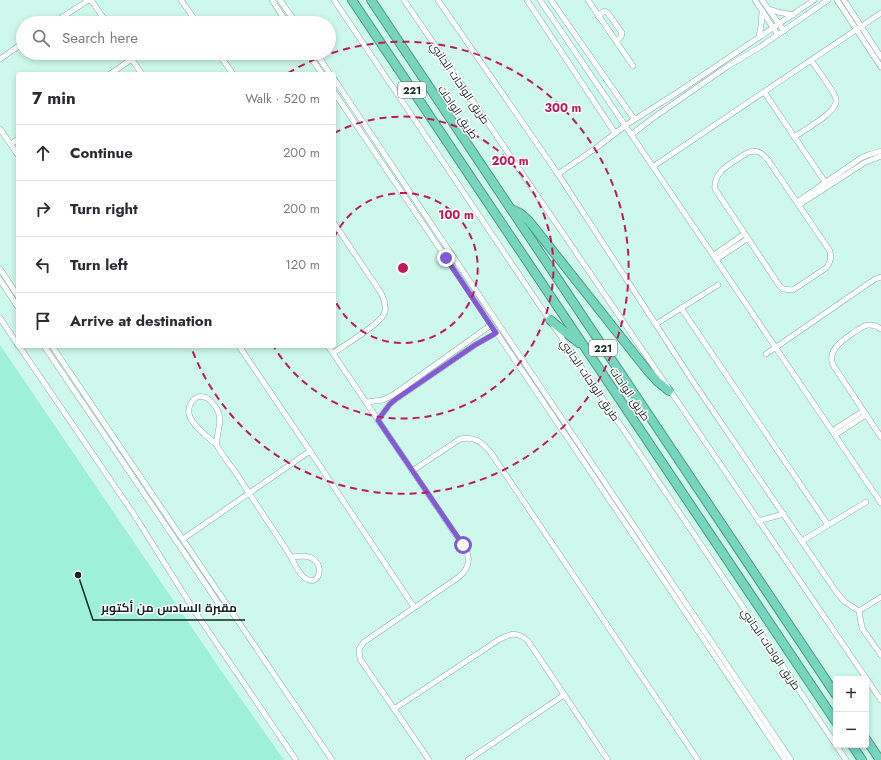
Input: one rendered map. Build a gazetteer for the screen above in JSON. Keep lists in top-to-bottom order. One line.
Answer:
{"streets":{"highway":["221","طريق الواحات"],"street":["طريق الواحات الجانبي"]},"places":["مقبرة السادس من أكتوبر"],"page":{"search":"Search here","heading":["7 min","Walk · 520 m"],"list":[["Continue","200 m"],["Turn right","200 m"],["Turn left","120 m"],"Arrive at destination"],"map_buttons":["+","−"]},"rings":["300 m","200 m","100 m"]}
